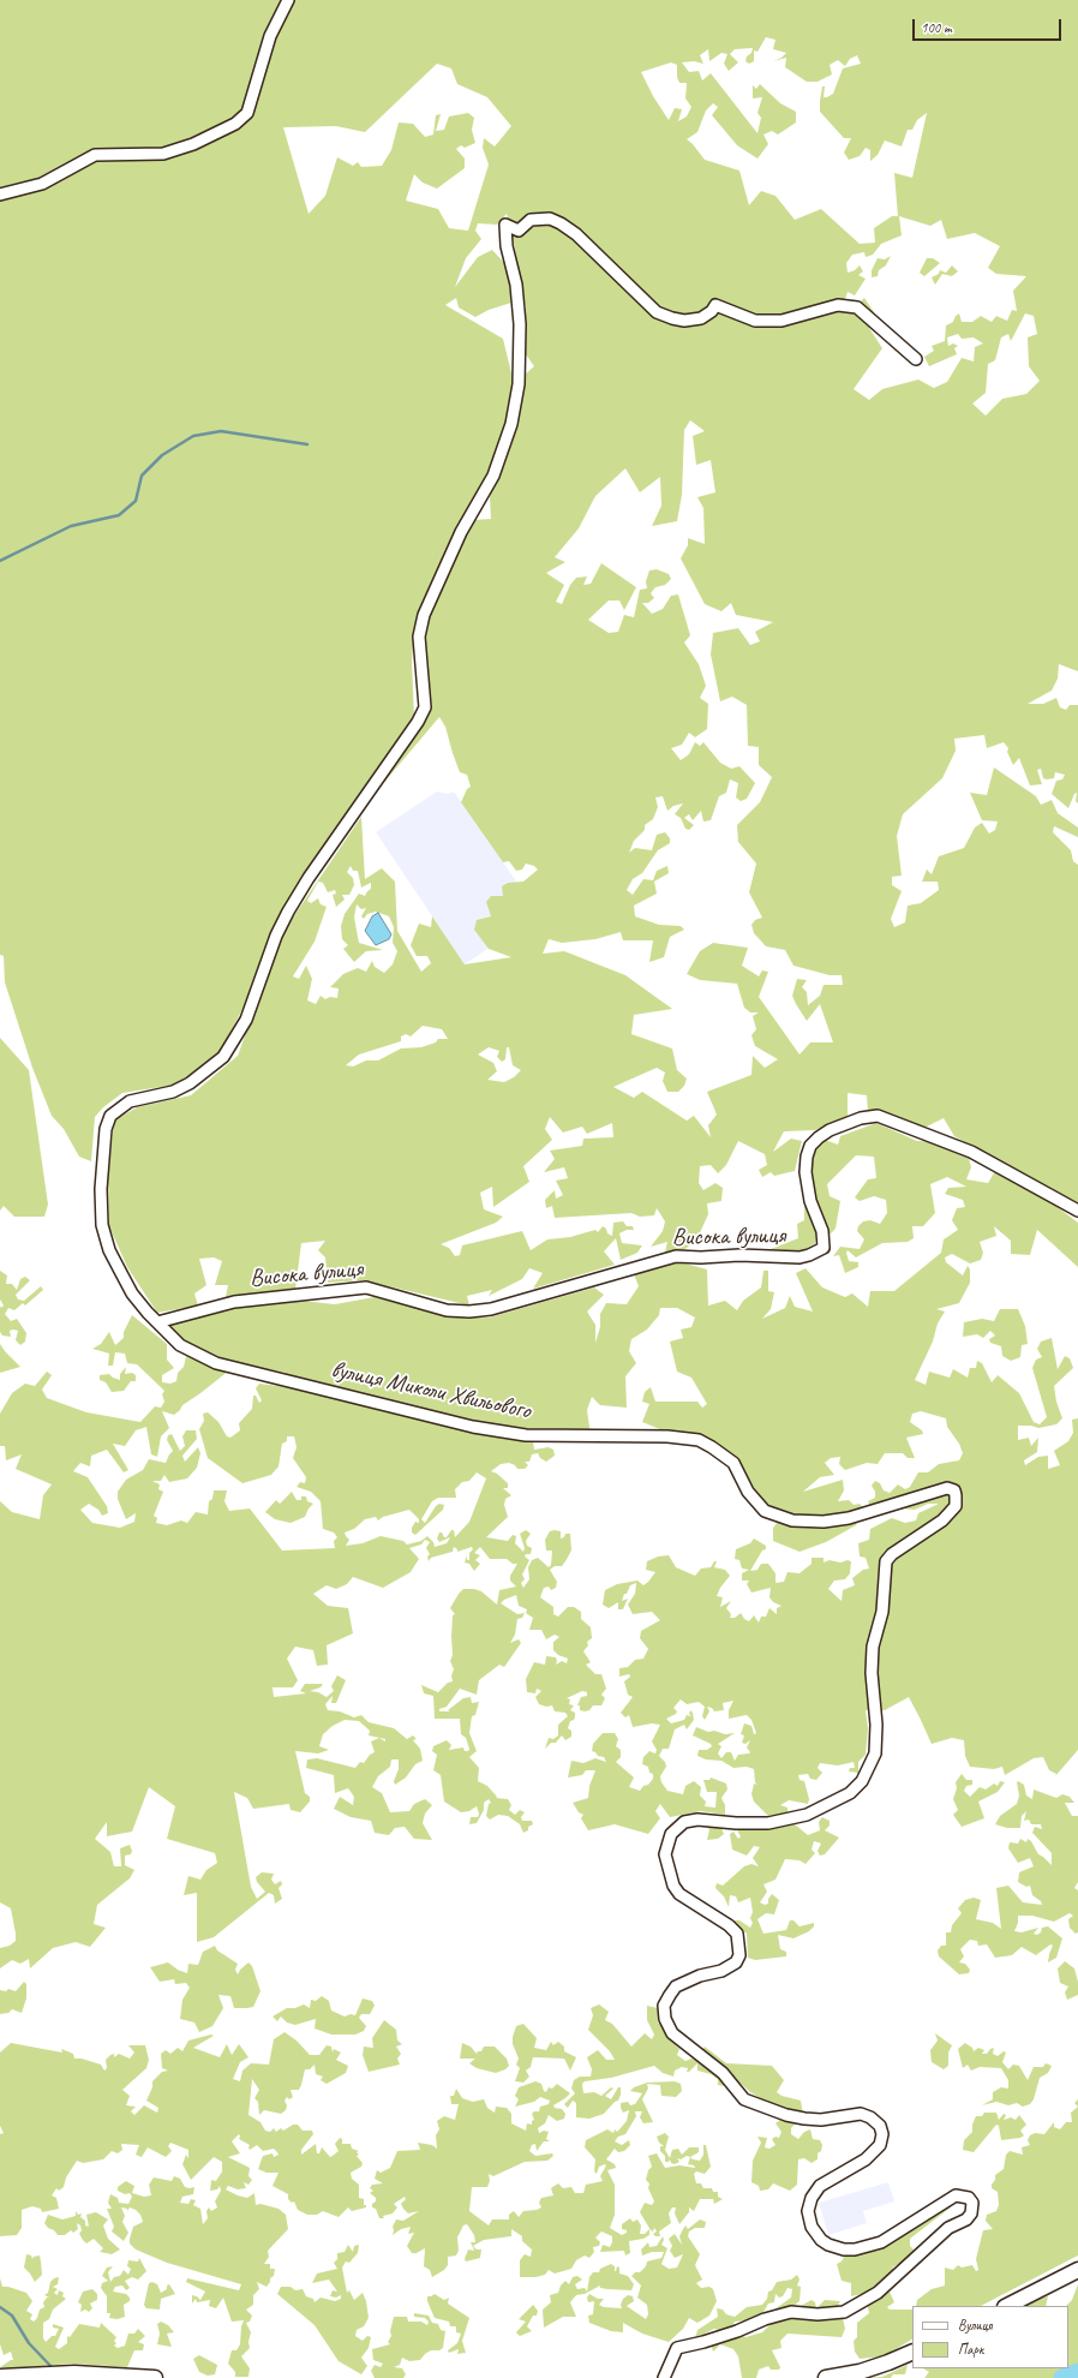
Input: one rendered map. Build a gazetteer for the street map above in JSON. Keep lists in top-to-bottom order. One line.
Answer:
{"streets":{"street":["Висока вулиця","вулиця Миколи Хвильового"]},"crossings":[["Висока вулиця","вулиця Миколи Хвильового"]],"legend":["Вулиця","Парк"],"scale_bar":"100 m"}
